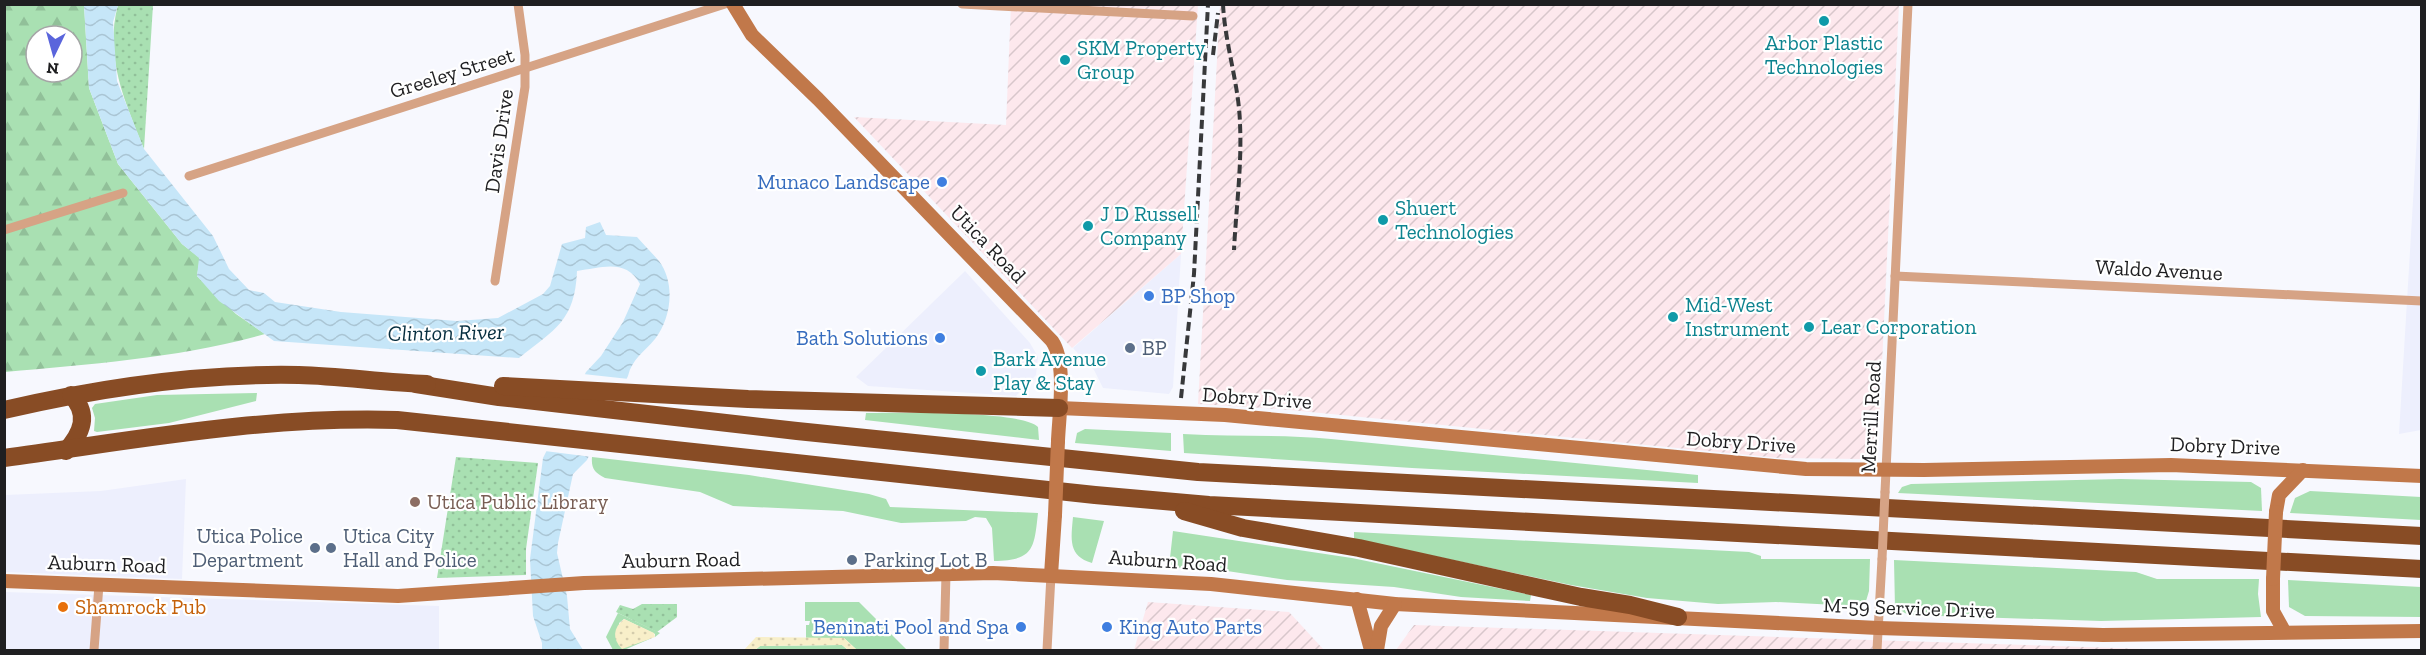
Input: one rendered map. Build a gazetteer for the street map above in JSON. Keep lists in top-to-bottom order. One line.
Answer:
{"streets":{"street":["Greeley Street","Davis Drive","Utica Road","Waldo Avenue","Dobry Drive","Merrill Road","Auburn Road","M-59 Service Drive"]},"crossings":[["Greeley Street","Davis Drive"],["Utica Road","Dobry Drive"],["Utica Road","Auburn Road"],["Waldo Avenue","Merrill Road"],["Dobry Drive","Merrill Road"],["Merrill Road","M-59 Service Drive"],["Auburn Road","M-59 Service Drive"]],"water":["Clinton River"],"places":["Arbor Plastic Technologies","SKM Property Group","Munaco Landscape","Shuert Technologies","J D Russell Company","BP Shop","Mid-West Instrument","Lear Corporation","Bath Solutions","BP","Bark Avenue Play & Stay","Utica Public Library","Utica Police Department","Utica City Hall and Police","Parking Lot B","Shamrock Pub","Beninati Pool and Spa","King Auto Parts"],"north":"bottom"}
